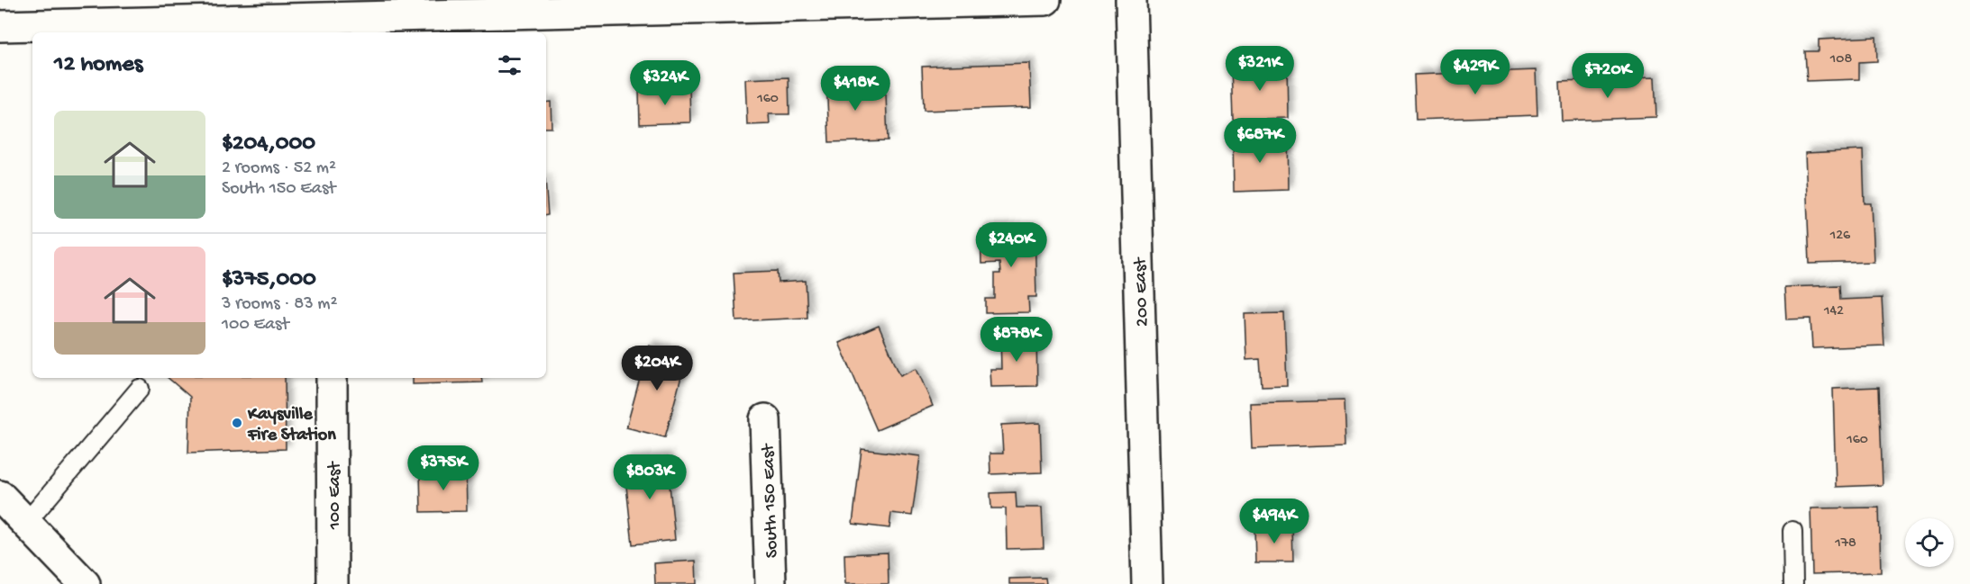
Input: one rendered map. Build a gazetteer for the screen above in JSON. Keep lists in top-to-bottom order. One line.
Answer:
{"streets":{"street":["200 East","100 East","South 150 East"]},"places":["Kaysville Fire Station"],"house_numbers":["108","160","126","142","160","178"],"page":{"heading":"12 homes","price":["$321K","$429K","$720K","$324K","$418K","$687K","$240K","$878K","$204K","$375K","$803K","$494K"],"list":[{"name":"$204,000","note":"2 rooms · 52 m² · South 150 East"},{"name":"$375,000","note":"3 rooms · 83 m² · 100 East"}]}}
